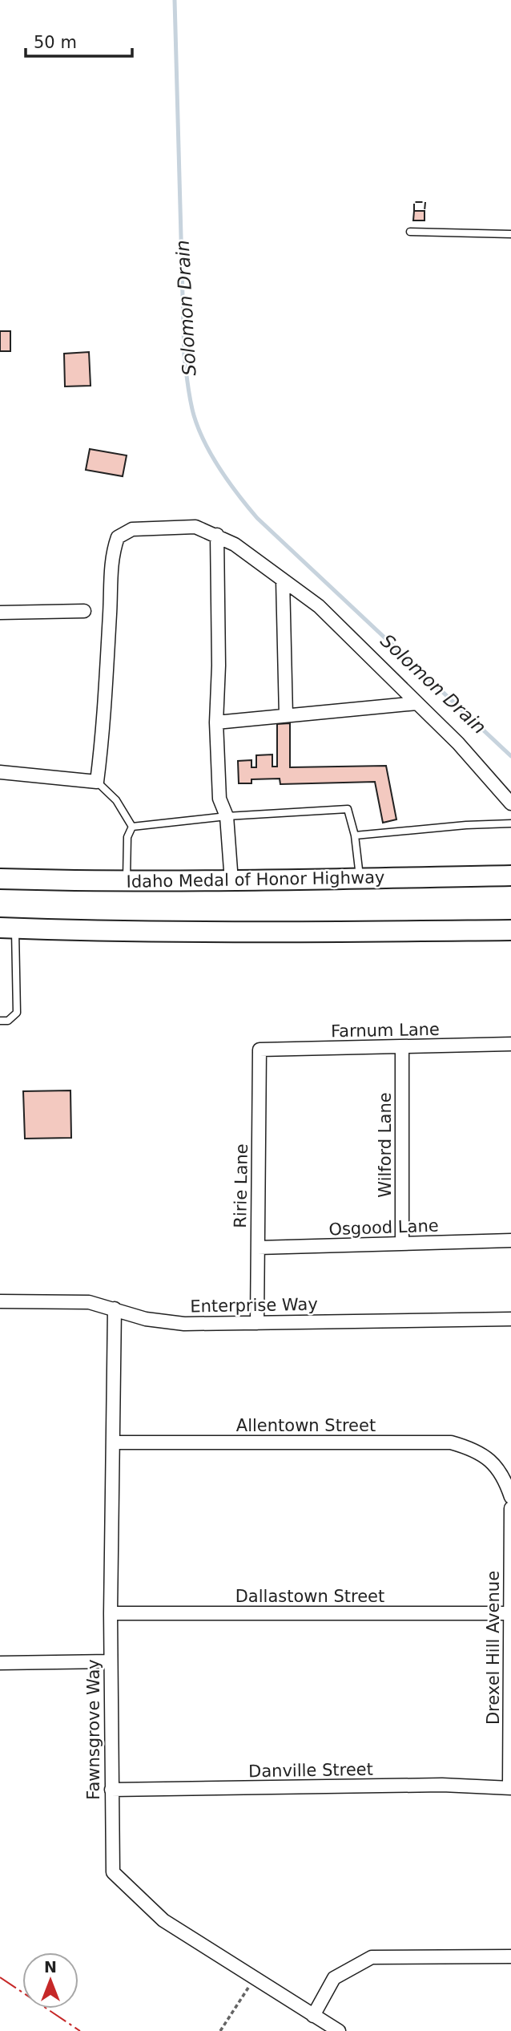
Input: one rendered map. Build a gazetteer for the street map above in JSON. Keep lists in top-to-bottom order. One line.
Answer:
{"streets":{"main road":["Idaho Medal of Honor Highway"],"street":["Farnum Lane","Wilford Lane","Ririe Lane","Osgood Lane","Enterprise Way","Allentown Street","Dallastown Street","Drexel Hill Avenue","Fawnsgrove Way","Danville Street"]},"crossings":[["Farnum Lane","Wilford Lane"],["Farnum Lane","Ririe Lane"],["Wilford Lane","Osgood Lane"],["Ririe Lane","Osgood Lane"],["Ririe Lane","Enterprise Way"],["Enterprise Way","Fawnsgrove Way"],["Allentown Street","Fawnsgrove Way"],["Dallastown Street","Drexel Hill Avenue"],["Dallastown Street","Fawnsgrove Way"],["Drexel Hill Avenue","Danville Street"],["Fawnsgrove Way","Danville Street"]],"water":["Solomon Drain"],"scale_bar":"50 m","north":"top"}
